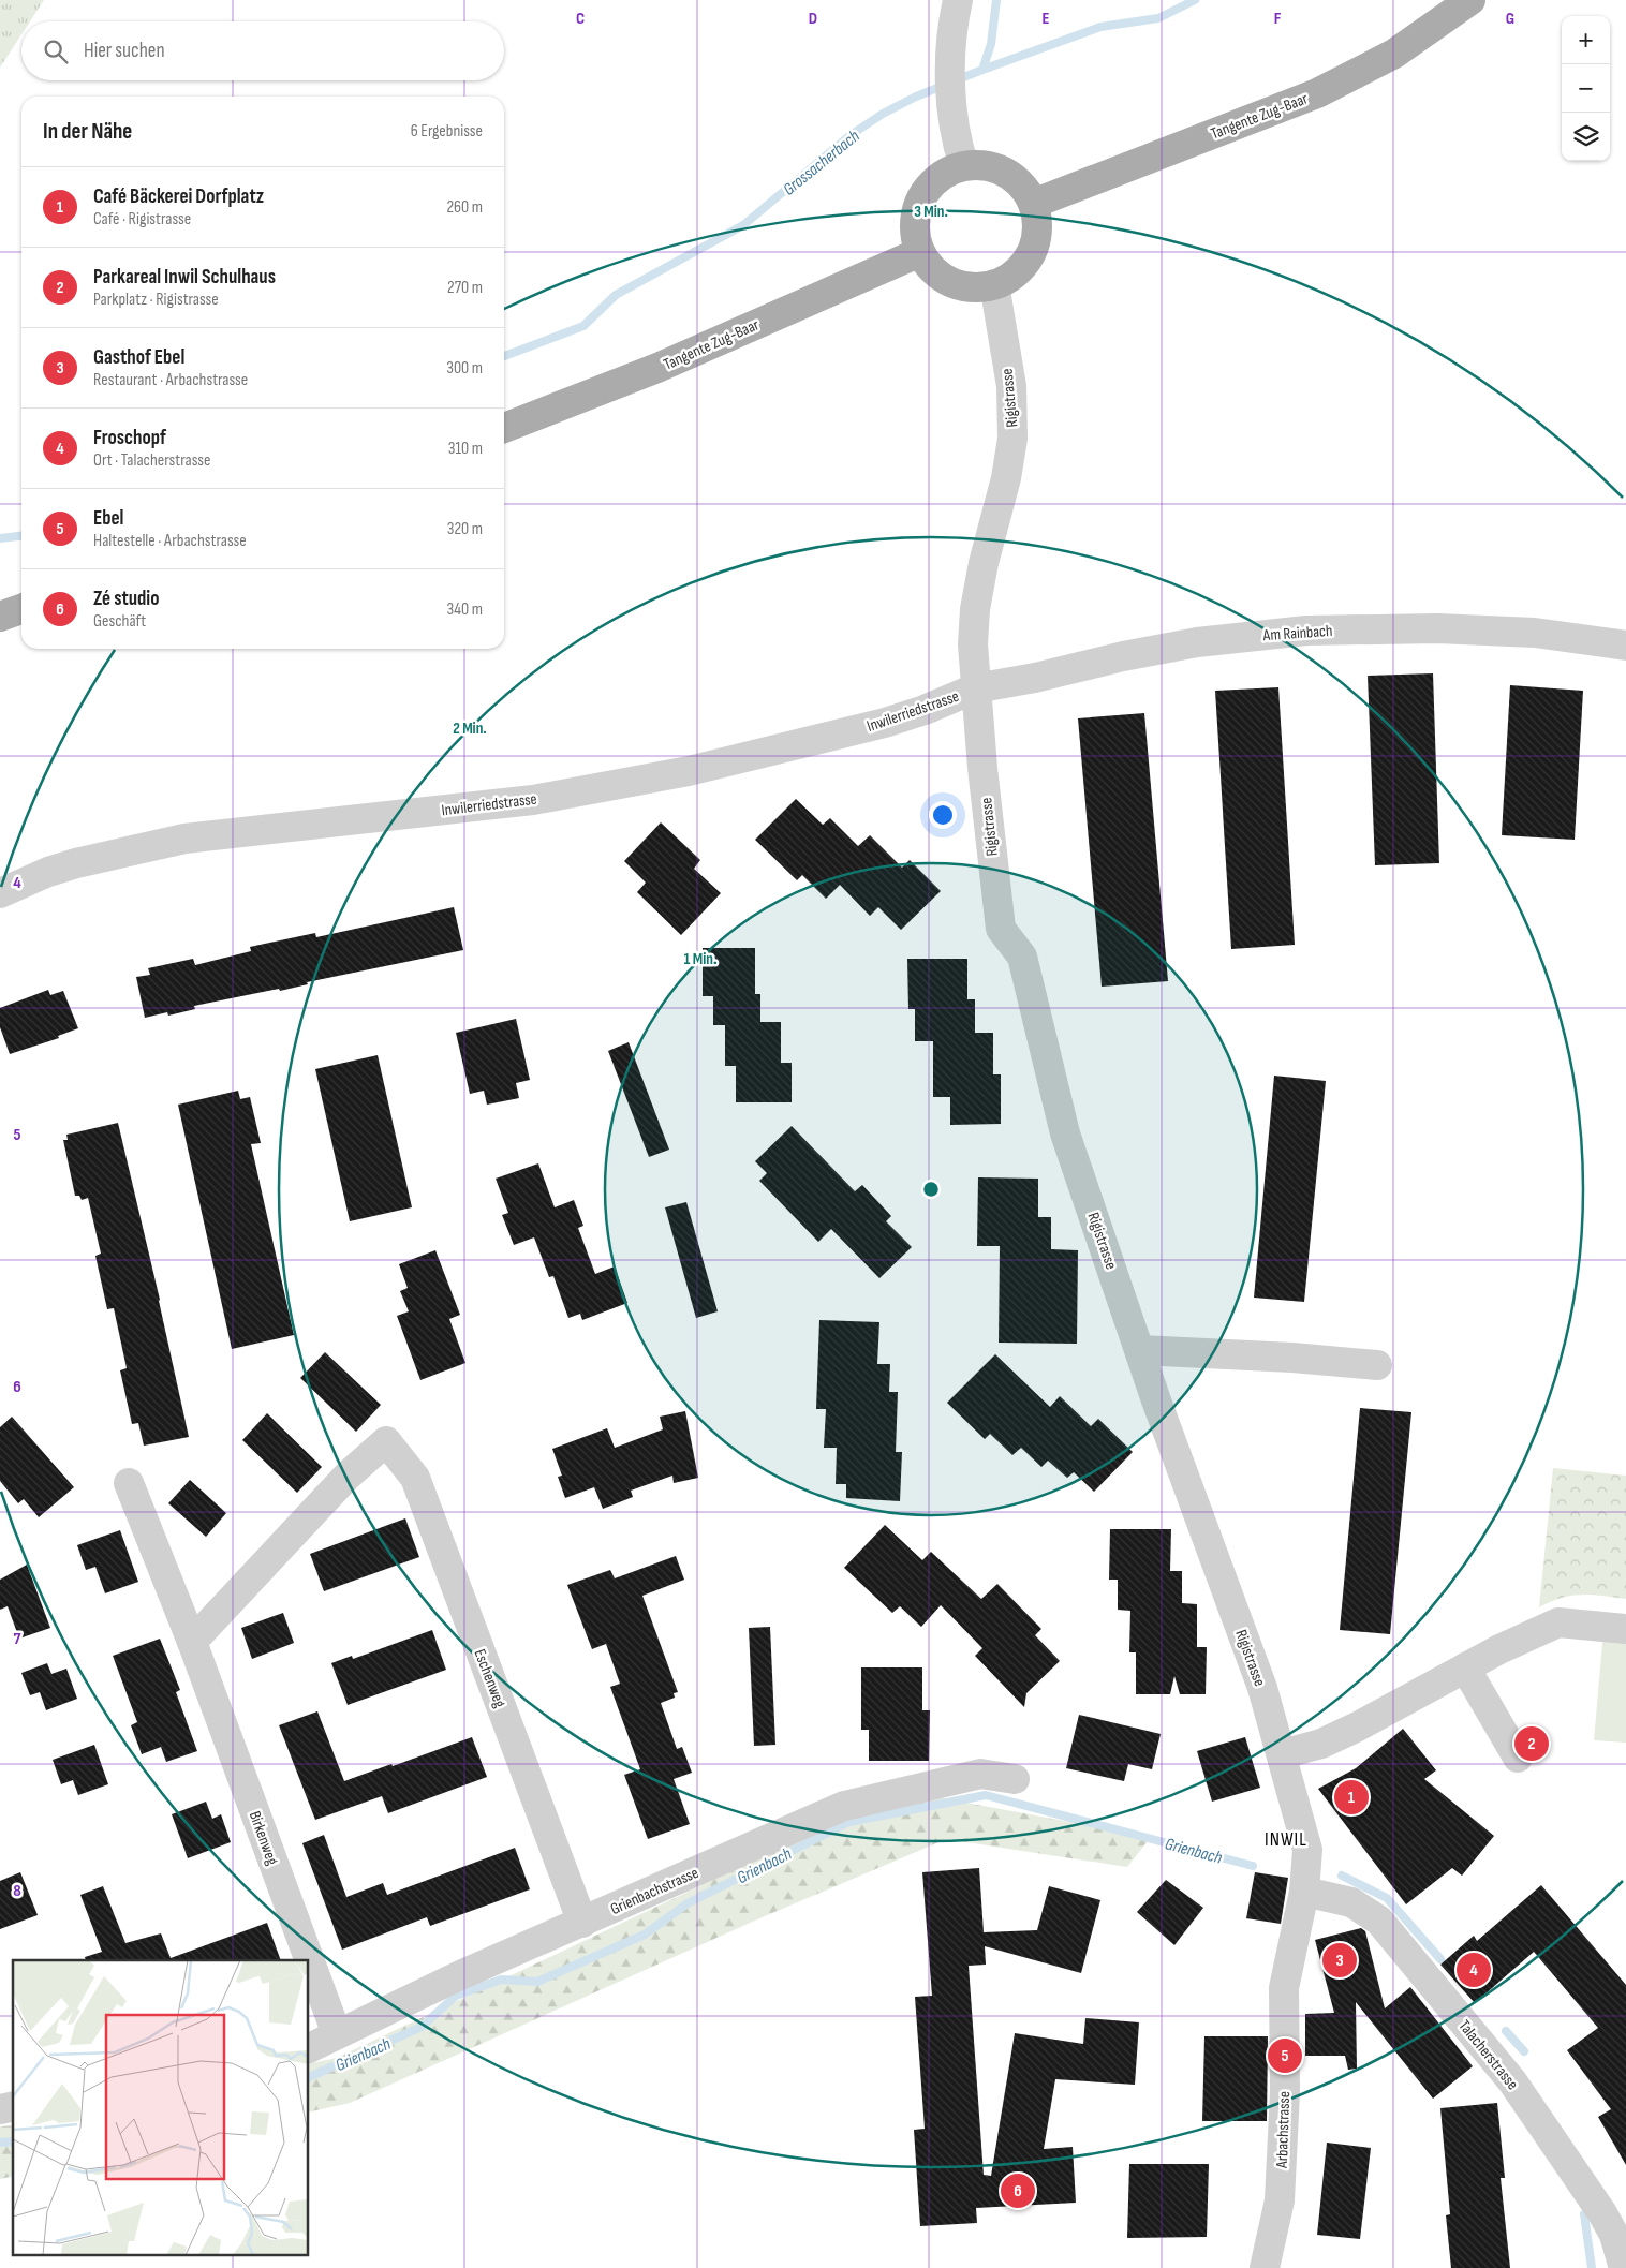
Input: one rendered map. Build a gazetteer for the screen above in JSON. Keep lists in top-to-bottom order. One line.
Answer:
{"streets":{"main road":["Tangente Zug-Baar"],"street":["Rigistrasse","Am Rainbach","Inwilerriedstrasse","Eschenweg","Birkenweg","Grienbachstrasse","Talacherstrasse","Arbachstrasse"]},"crossings":[["Tangente Zug-Baar","Rigistrasse"],["Rigistrasse","Am Rainbach"],["Rigistrasse","Inwilerriedstrasse"],["Rigistrasse","Arbachstrasse"],["Am Rainbach","Inwilerriedstrasse"],["Eschenweg","Birkenweg"],["Eschenweg","Grienbachstrasse"],["Birkenweg","Grienbachstrasse"],["Talacherstrasse","Arbachstrasse"]],"districts":["INWIL"],"water":["Grossacherbach","Grienbach"],"page":{"map_buttons":["+","−"],"search":"Hier suchen","heading":["In der Nähe","6 Ergebnisse"],"list":[{"mark":"1","name":"Café Bäckerei Dorfplatz","note":"Café · Rigistrasse","value":"260 m"},{"mark":"2","name":"Parkareal Inwil Schulhaus","note":"Parkplatz · Rigistrasse","value":"270 m"},{"mark":"3","name":"Gasthof Ebel","note":"Restaurant · Arbachstrasse","value":"300 m"},{"mark":"4","name":"Froschopf","note":"Ort · Talacherstrasse","value":"310 m"},{"mark":"5","name":"Ebel","note":"Haltestelle · Arbachstrasse","value":"320 m"},{"mark":"6","name":"Zé studio","note":"Geschäft","value":"340 m"}],"pins":["2","1","3","4","5","6"]},"grid":{"columns":["C","D","E","F","G"],"rows":["4","5","6","7","8"]},"rings":["3 Min.","2 Min.","1 Min."]}
